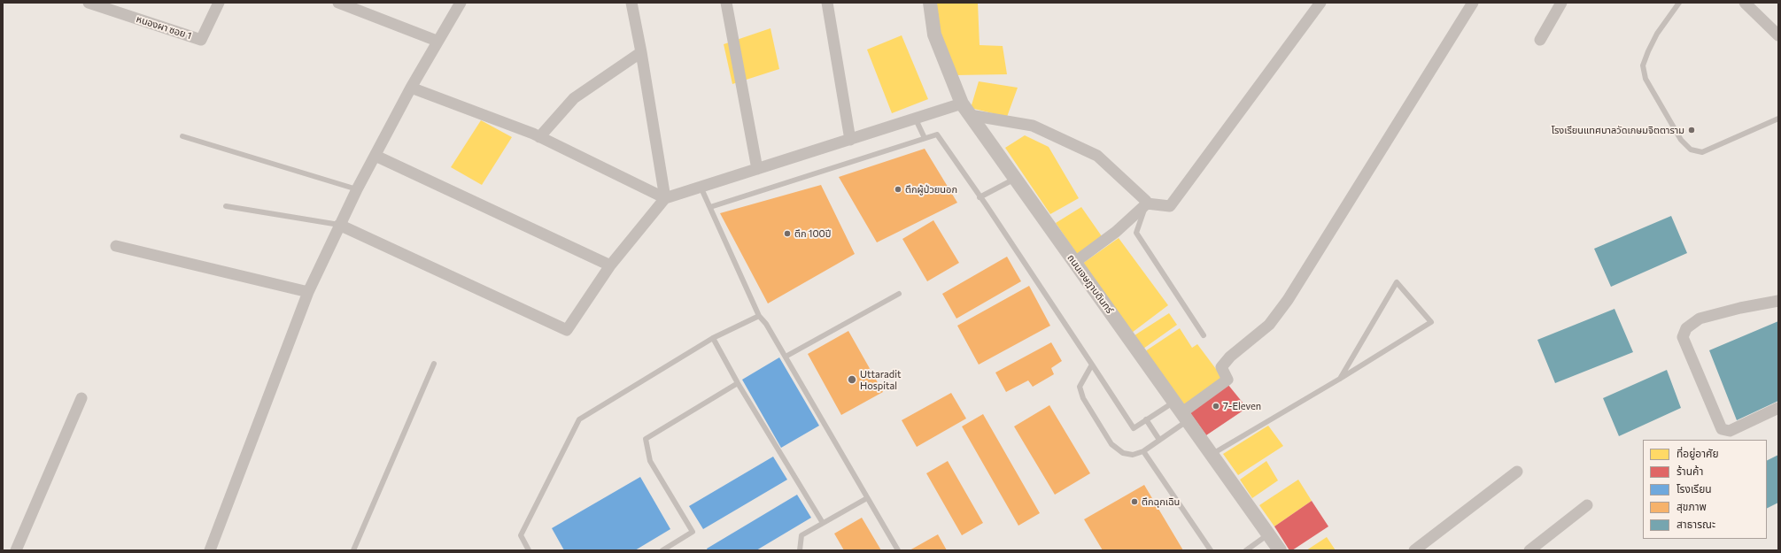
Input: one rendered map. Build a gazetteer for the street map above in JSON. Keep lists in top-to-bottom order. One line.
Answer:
{"streets":{"street":["หนองผา ซอย 1","ถนนเจษฎาบดินทร์"]},"places":["โรงเรียนแทศบาลวัดเกษมจิตตาราม","ตึกผู้ป่วยนอก","ตึก 100ปี","Uttaradit Hospital","7-Eleven","ตึกฉุกเฉิน"],"legend":["ที่อยู่อาศัย","ร้านค้า","โรงเรียน","สุขภาพ","สาธารณะ"]}
